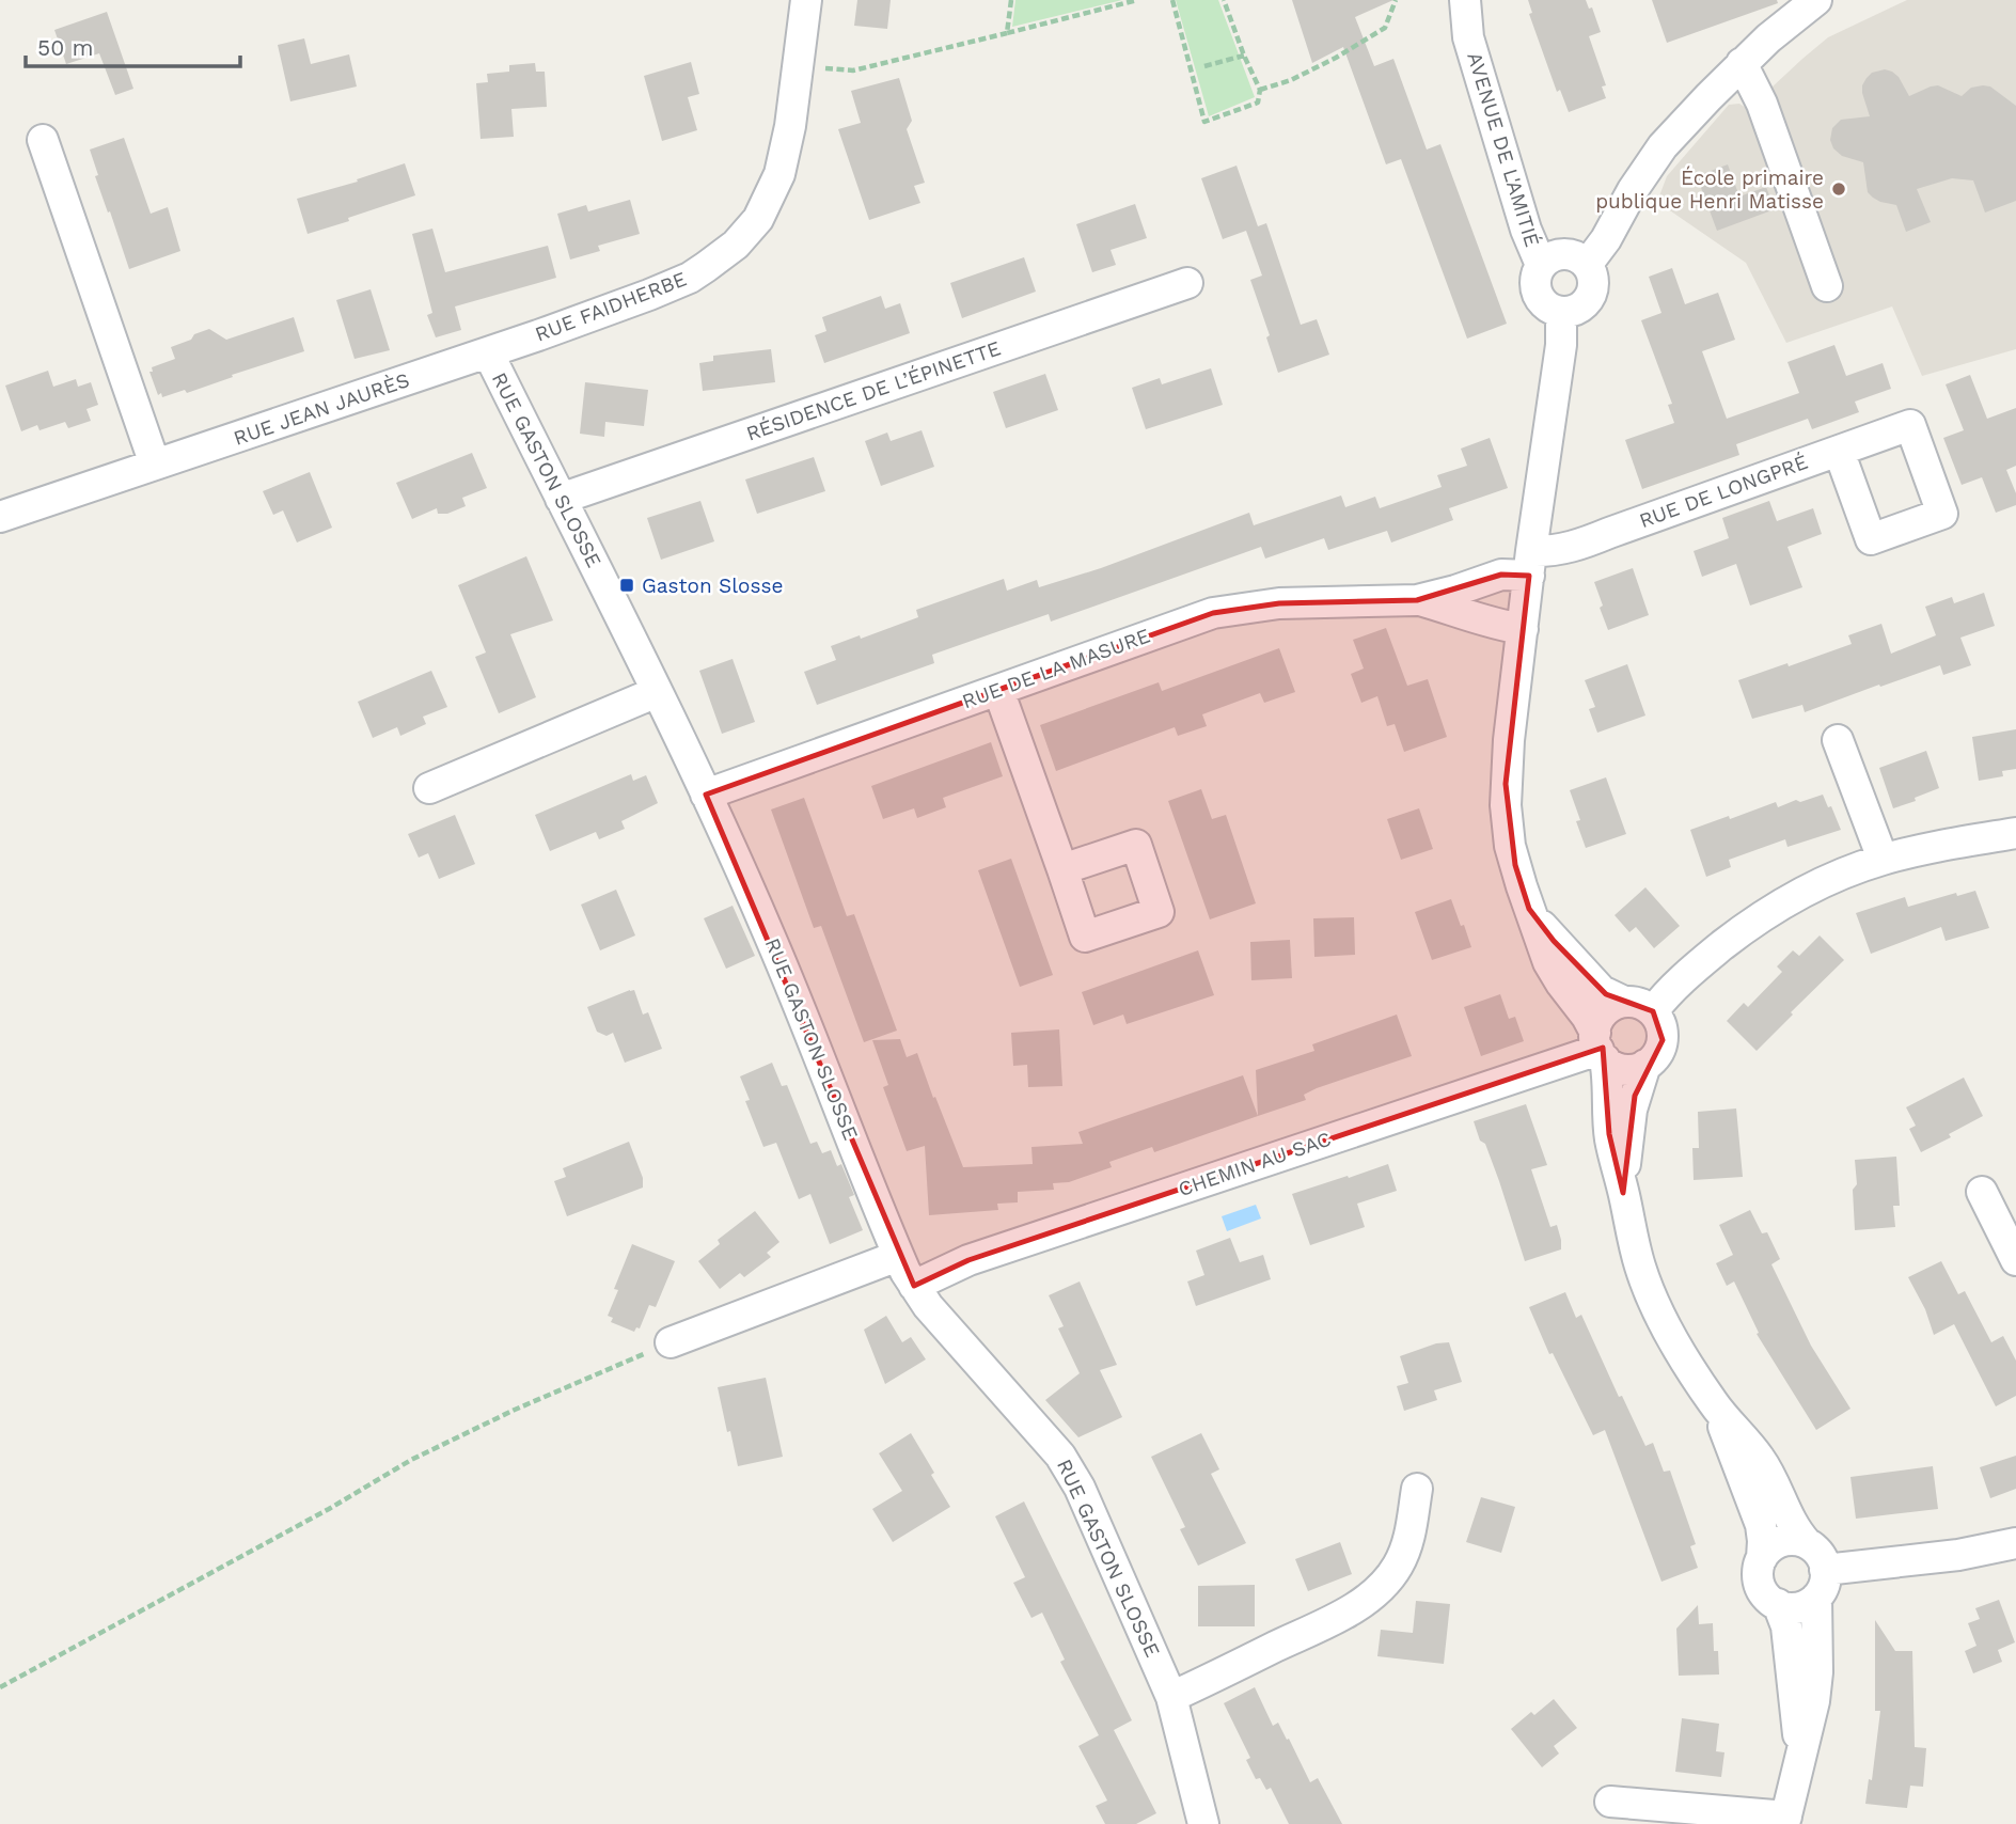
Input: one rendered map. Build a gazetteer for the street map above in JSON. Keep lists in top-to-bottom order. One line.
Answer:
{"streets":{"street":["AVENUE DE L'AMITIÉ","RUE FAIDHERBE","RÉSIDENCE DE L’ÉPINETTE","RUE JEAN JAURÈS","RUE GASTON SLOSSE","RUE DE LONGPRÉ","RUE DE LA MASURE","CHEMIN AU SAC"]},"crossings":[["RUE FAIDHERBE","RUE JEAN JAURÈS"],["RUE FAIDHERBE","RUE GASTON SLOSSE"],["RÉSIDENCE DE L’ÉPINETTE","RUE GASTON SLOSSE"],["RUE JEAN JAURÈS","RUE GASTON SLOSSE"],["RUE GASTON SLOSSE","RUE DE LA MASURE"],["RUE GASTON SLOSSE","CHEMIN AU SAC"],["RUE DE LONGPRÉ","RUE DE LA MASURE"]],"places":{"other":["École primaire publique Henri Matisse"],"transit":["Gaston Slosse"]},"scale_bar":"50 m"}
